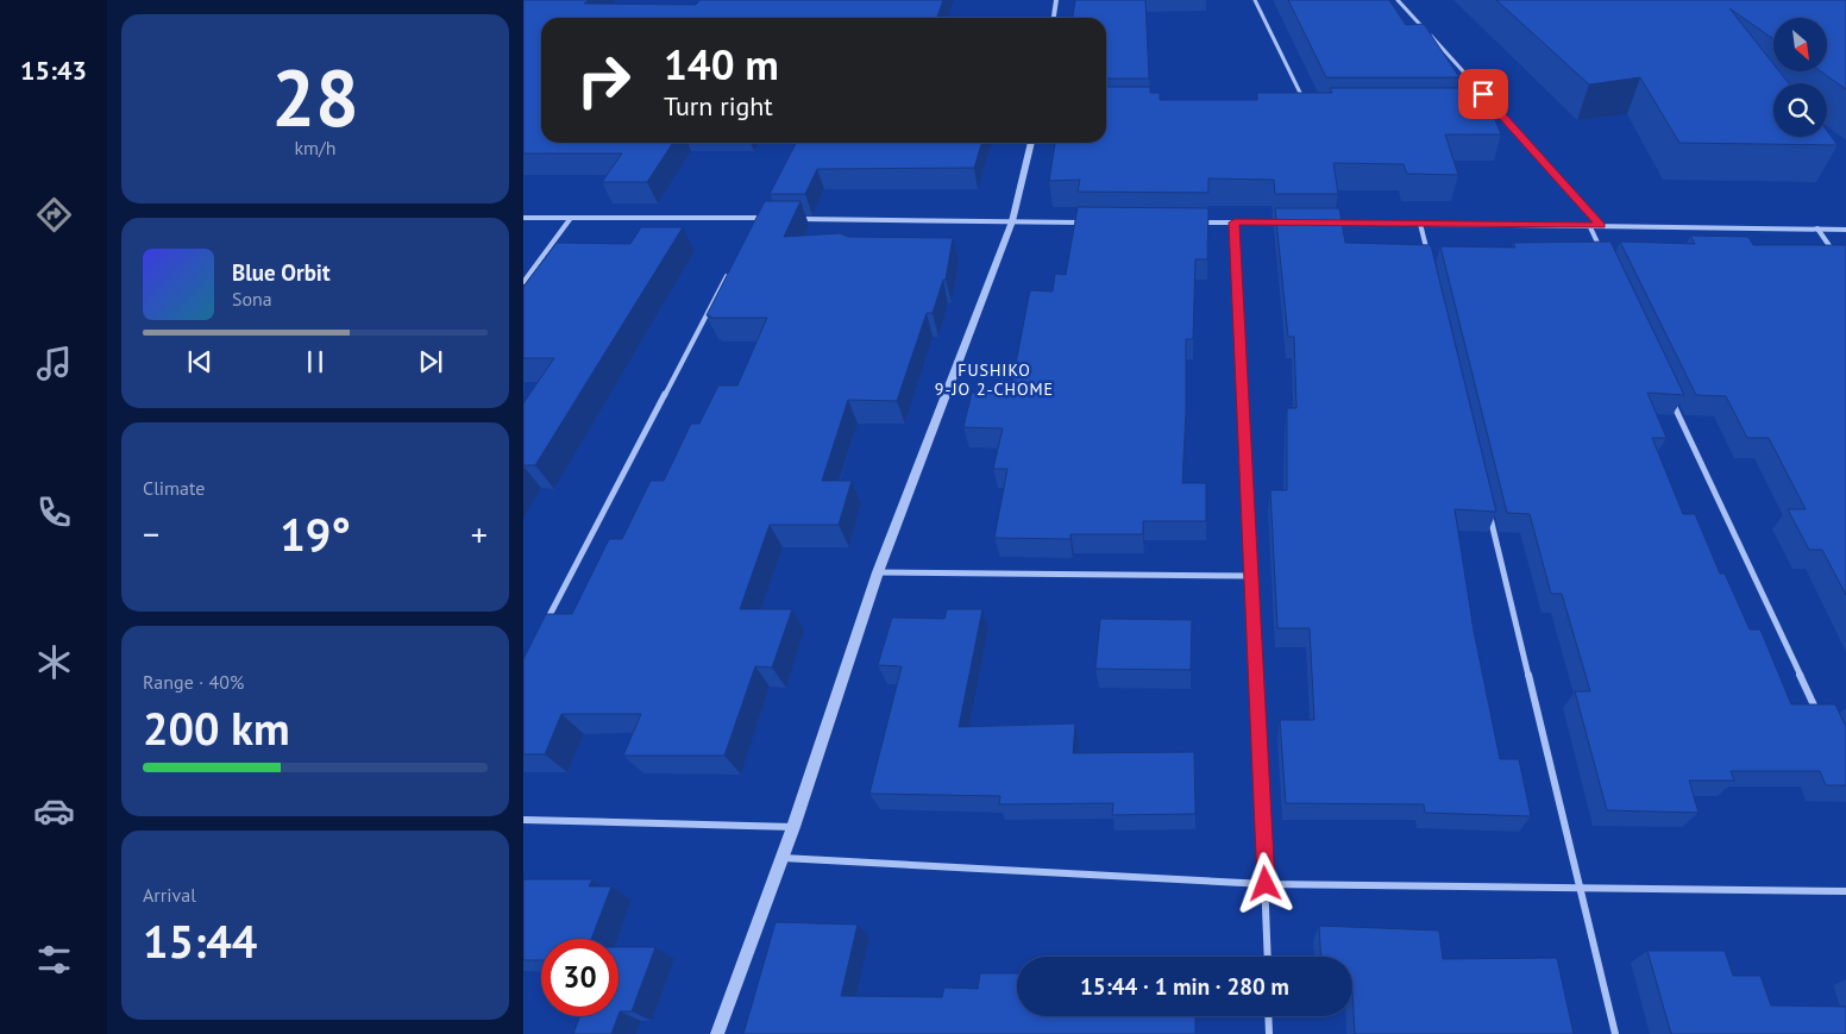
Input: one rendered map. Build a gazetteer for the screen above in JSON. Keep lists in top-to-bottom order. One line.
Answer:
{"districts":["FUSHIKO 9-JO 2-CHOME"],"north":"bottom right","page":{"tabs":"15:43","tile":[["28","km/h"],"Climate",["Range · 40%","200 km"],["Arrival","15:44"]],"turn":["140 m","Turn right"],"song":["Blue Orbit","Sona"],"heat":["−","19°","+"],"limit":"30","trip":"15:44 · 1 min · 280 m"}}
